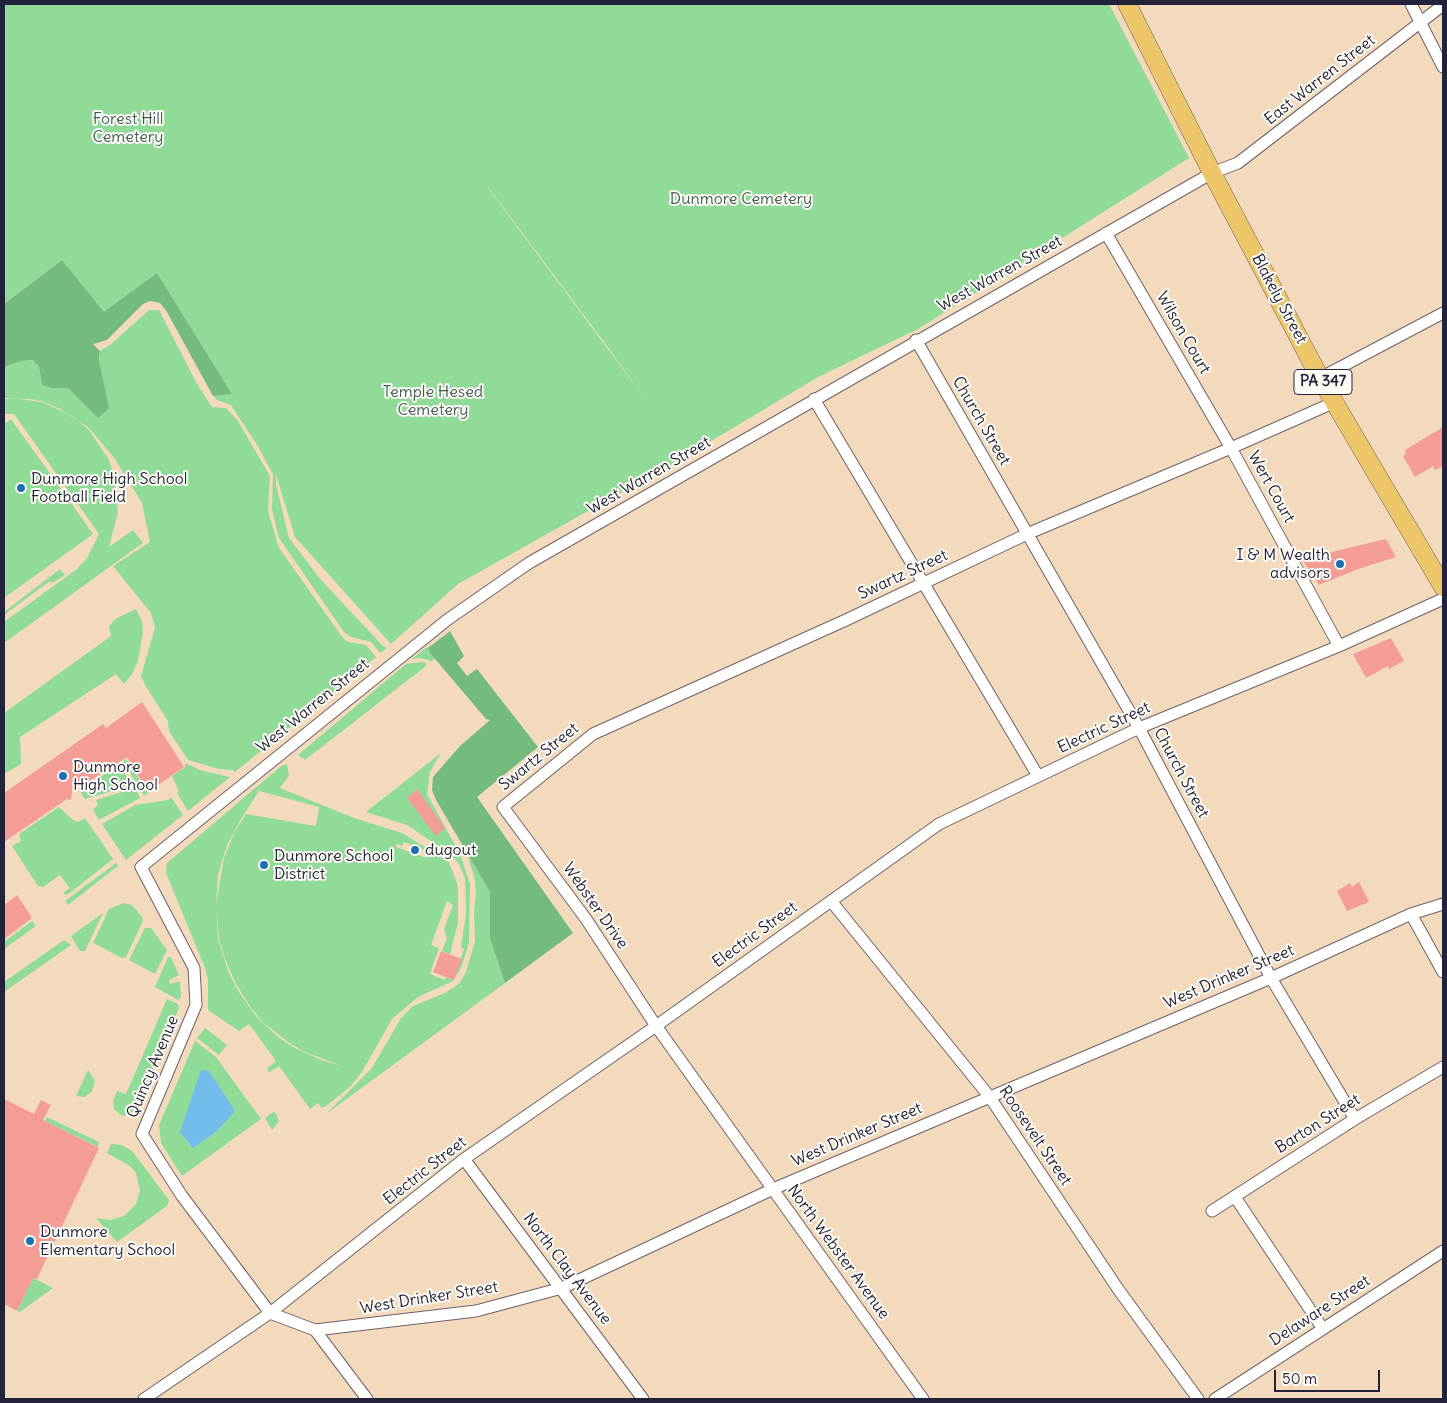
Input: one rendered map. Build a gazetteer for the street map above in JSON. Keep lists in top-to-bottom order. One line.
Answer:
{"streets":{"main road":["Blakely Street","PA 347"],"street":["East Warren Street","West Warren Street","Wilson Court","Church Street","Wert Court","Swartz Street","Electric Street","Webster Drive","West Drinker Street","Quincy Avenue","Barton Street","Roosevelt Street","North Webster Avenue","North Clay Avenue","Delaware Street"]},"crossings":[["East Warren Street","West Warren Street"],["East Warren Street","Blakely Street"],["West Warren Street","Blakely Street"],["West Warren Street","Wilson Court"],["West Warren Street","Church Street"],["West Warren Street","Quincy Avenue"],["Blakely Street","Swartz Street"],["Wilson Court","Wert Court"],["Wilson Court","Swartz Street"],["Church Street","Swartz Street"],["Church Street","Electric Street"],["Church Street","West Drinker Street"],["Church Street","Barton Street"],["Wert Court","Swartz Street"],["Wert Court","Electric Street"],["Swartz Street","Webster Drive"],["Electric Street","Webster Drive"],["Electric Street","West Drinker Street"],["Electric Street","Quincy Avenue"],["Electric Street","Roosevelt Street"],["Electric Street","North Webster Avenue"],["Electric Street","North Clay Avenue"],["Webster Drive","North Webster Avenue"],["West Drinker Street","Quincy Avenue"],["West Drinker Street","Roosevelt Street"],["West Drinker Street","North Webster Avenue"],["West Drinker Street","North Clay Avenue"]],"parks":["Forest Hill Cemetery","Dunmore Cemetery","Temple Hesed Cemetery"],"places":["Dunmore High School Football Field","I & M Wealth advisors","Dunmore High School","dugout","Dunmore School District","Dunmore Elementary School"],"scale_bar":"50 m"}
